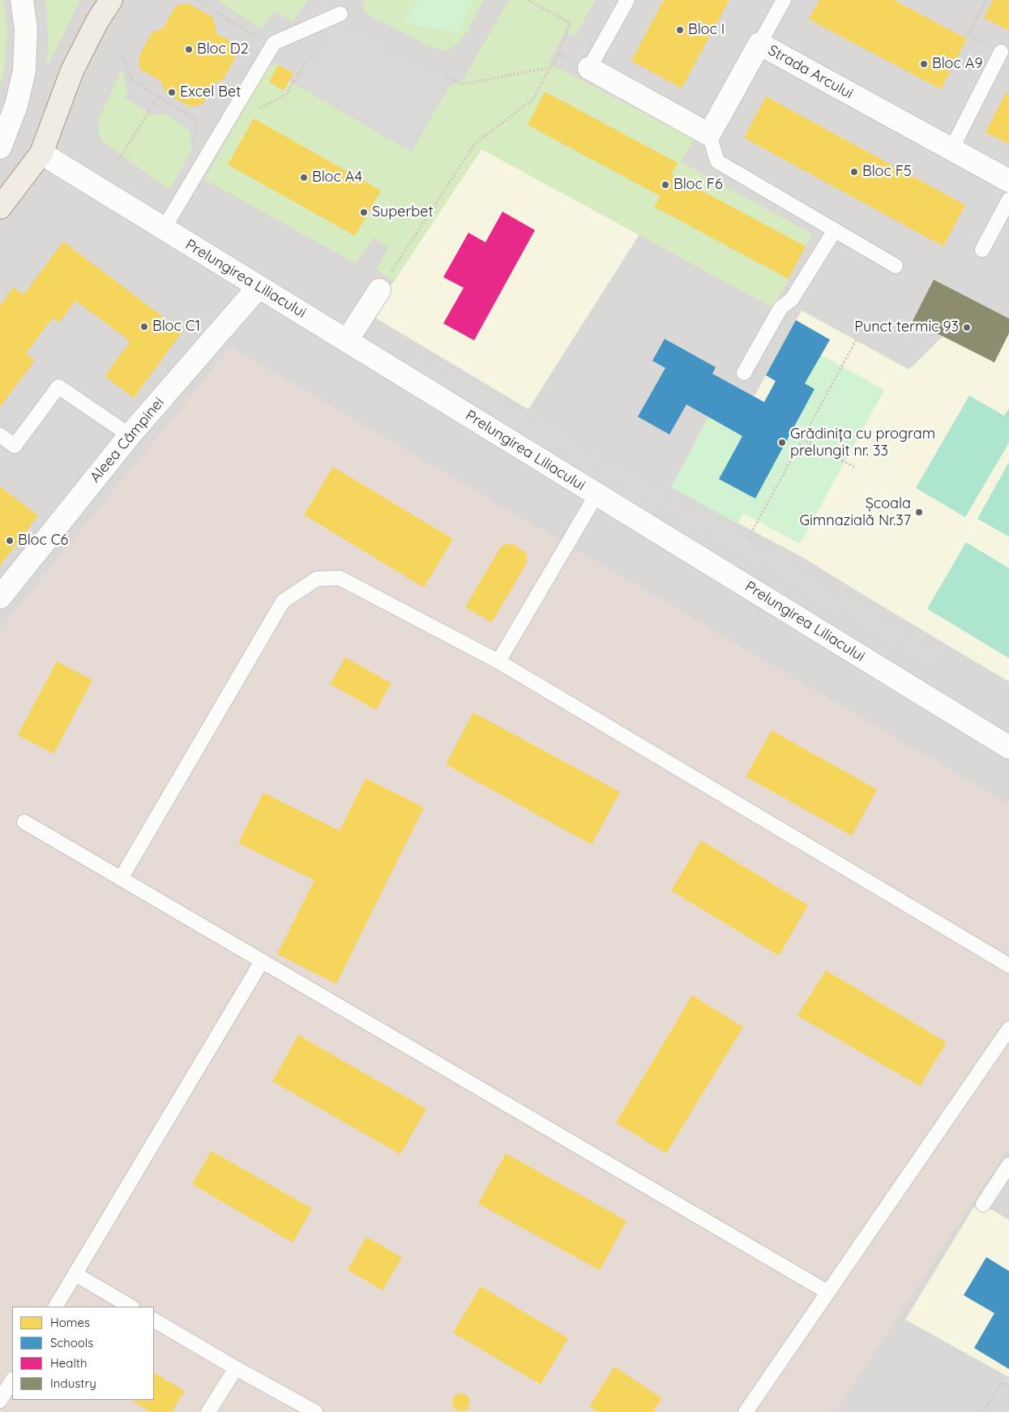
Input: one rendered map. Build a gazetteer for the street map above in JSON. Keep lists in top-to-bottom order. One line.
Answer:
{"streets":{"street":["Strada Arcului","Prelungirea Liliacului","Aleea Câmpinei"]},"crossings":[["Prelungirea Liliacului","Aleea Câmpinei"]],"places":["Bloc I","Bloc D2","Bloc A9","Excel Bet","Bloc F5","Bloc A4","Bloc F6","Superbet","Bloc C1","Punct termic 93","Grădinița cu program prelungit nr. 33","Școala Gimnazială Nr.37","Bloc C6"],"legend":["Homes","Schools","Health","Industry"]}
